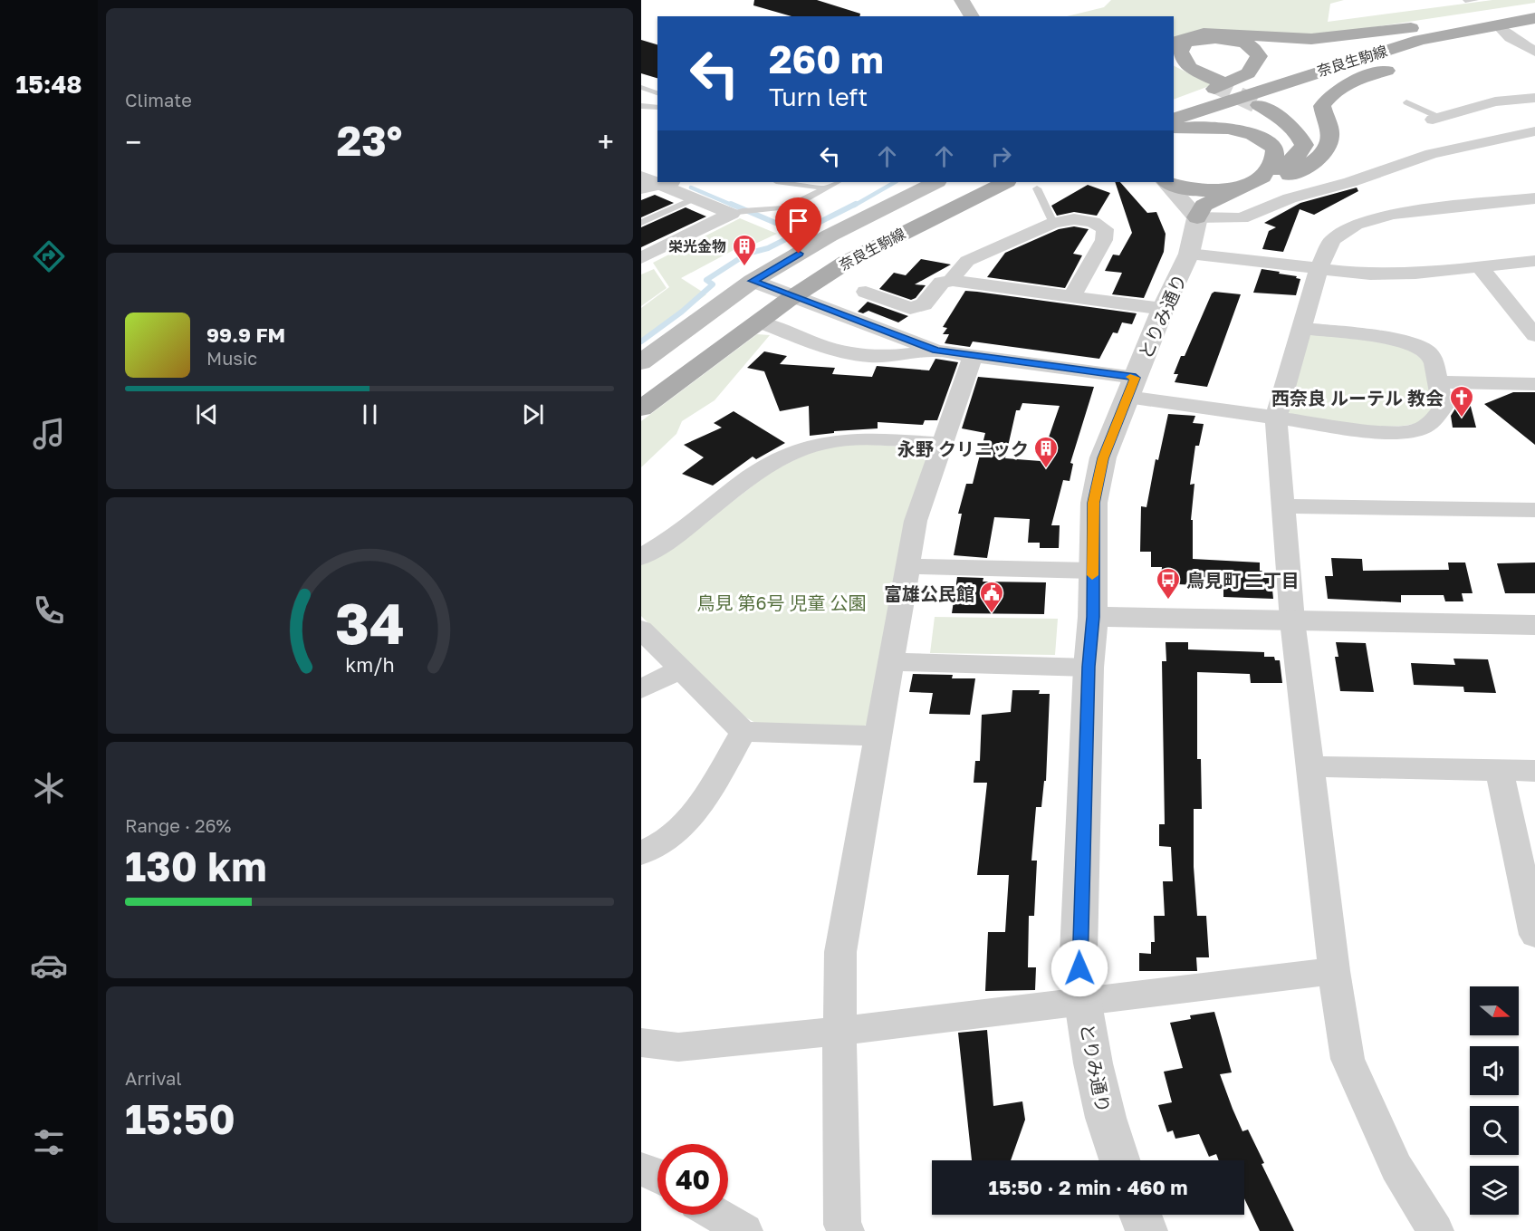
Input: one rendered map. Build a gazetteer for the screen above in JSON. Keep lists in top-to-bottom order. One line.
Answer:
{"streets":{"main road":["奈良生駒線"],"street":["とりみ通り"]},"parks":["鳥見 第6号 児童 公園"],"places":{"building":["栄光金物","永野 クリニック"],"church":["西奈良 ルーテル 教会"],"bus stop":["鳥見町 二丁目"],"public building":["富雄公民館"]},"north":"right","page":{"tabs":"15:48","tile":["Climate",["Range · 26%","130 km"],["Arrival","15:50"]],"turn":["260 m","Turn left"],"heat":["−","23°","+"],"song":["99.9 FM","Music"],"limit":"40","trip":"15:50 · 2 min · 460 m","gauge":["34","km/h"]}}
